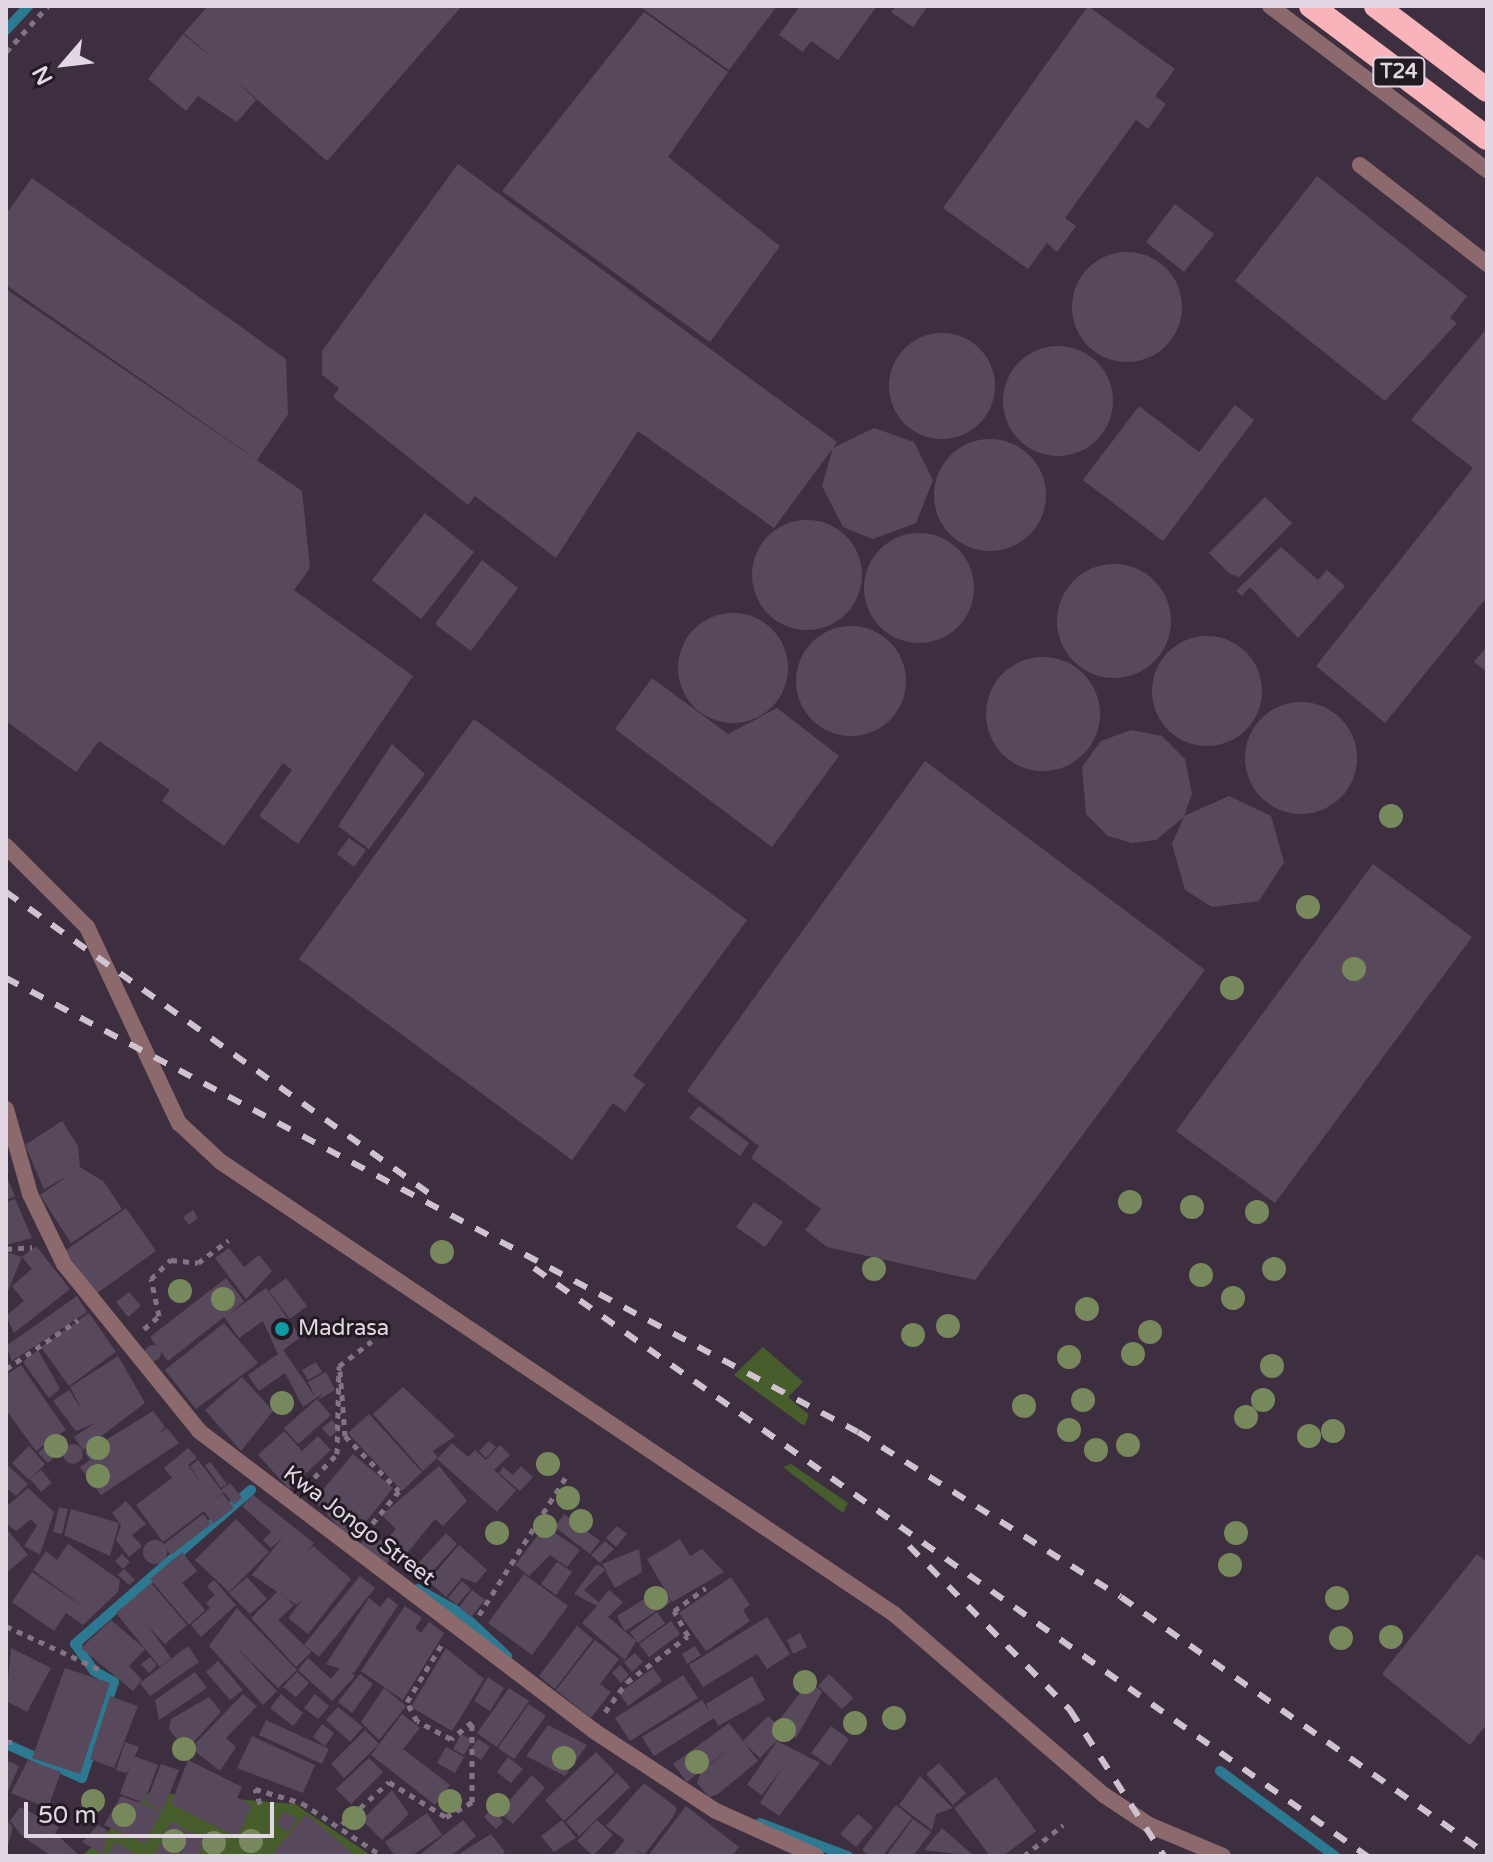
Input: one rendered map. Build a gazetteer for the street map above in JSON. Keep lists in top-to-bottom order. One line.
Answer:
{"streets":{"highway":["T24"],"street":["Kwa Jongo Street"]},"places":["Madrasa"],"scale_bar":"50 m","north":"bottom left"}
